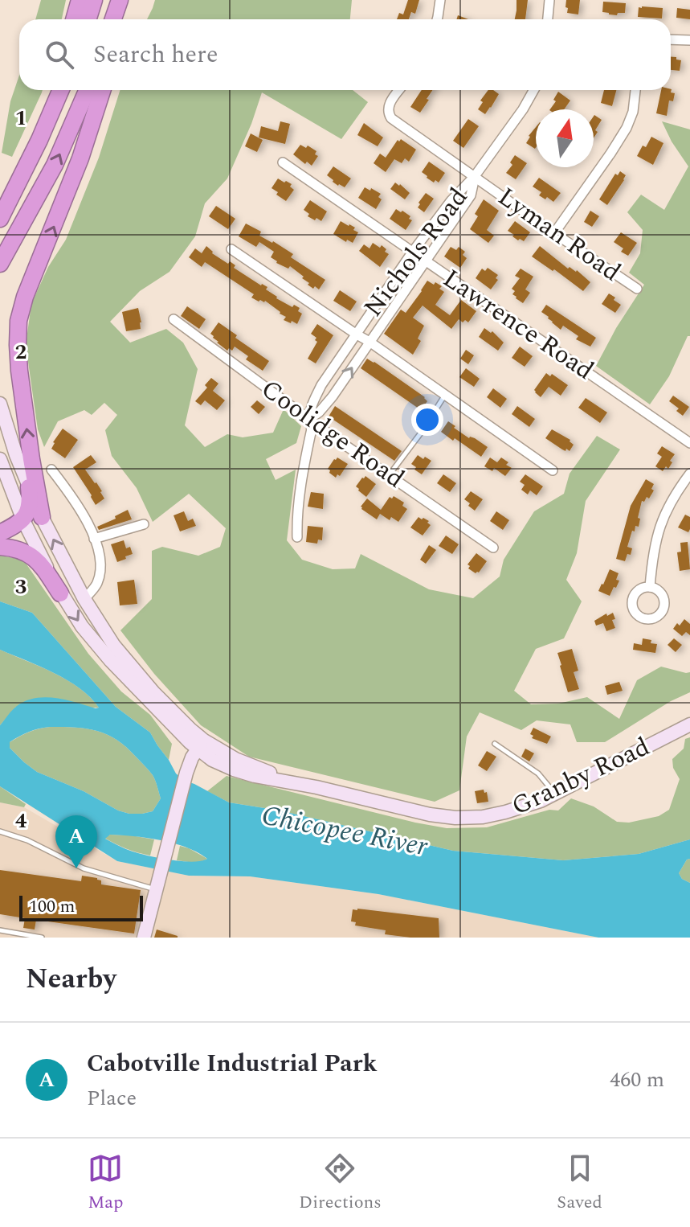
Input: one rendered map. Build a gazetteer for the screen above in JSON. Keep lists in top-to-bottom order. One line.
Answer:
{"streets":{"main road":["Granby Road"],"street":["Lyman Road","Nichols Road","Lawrence Road","Coolidge Road"]},"crossings":[["Lyman Road","Nichols Road"],["Nichols Road","Lawrence Road"],["Nichols Road","Coolidge Road"]],"water":["Chicopee River"],"scale_bar":"100 m","north":"top","page":{"search":"Search here","pins":"A","scale":"100 m","heading":"Nearby","list":[{"mark":"A","name":"Cabotville Industrial Park","note":"Place","value":"460 m"}],"nav":["Map","Directions","Saved"]},"grid":{"rows":["1","2","3","4"]}}
